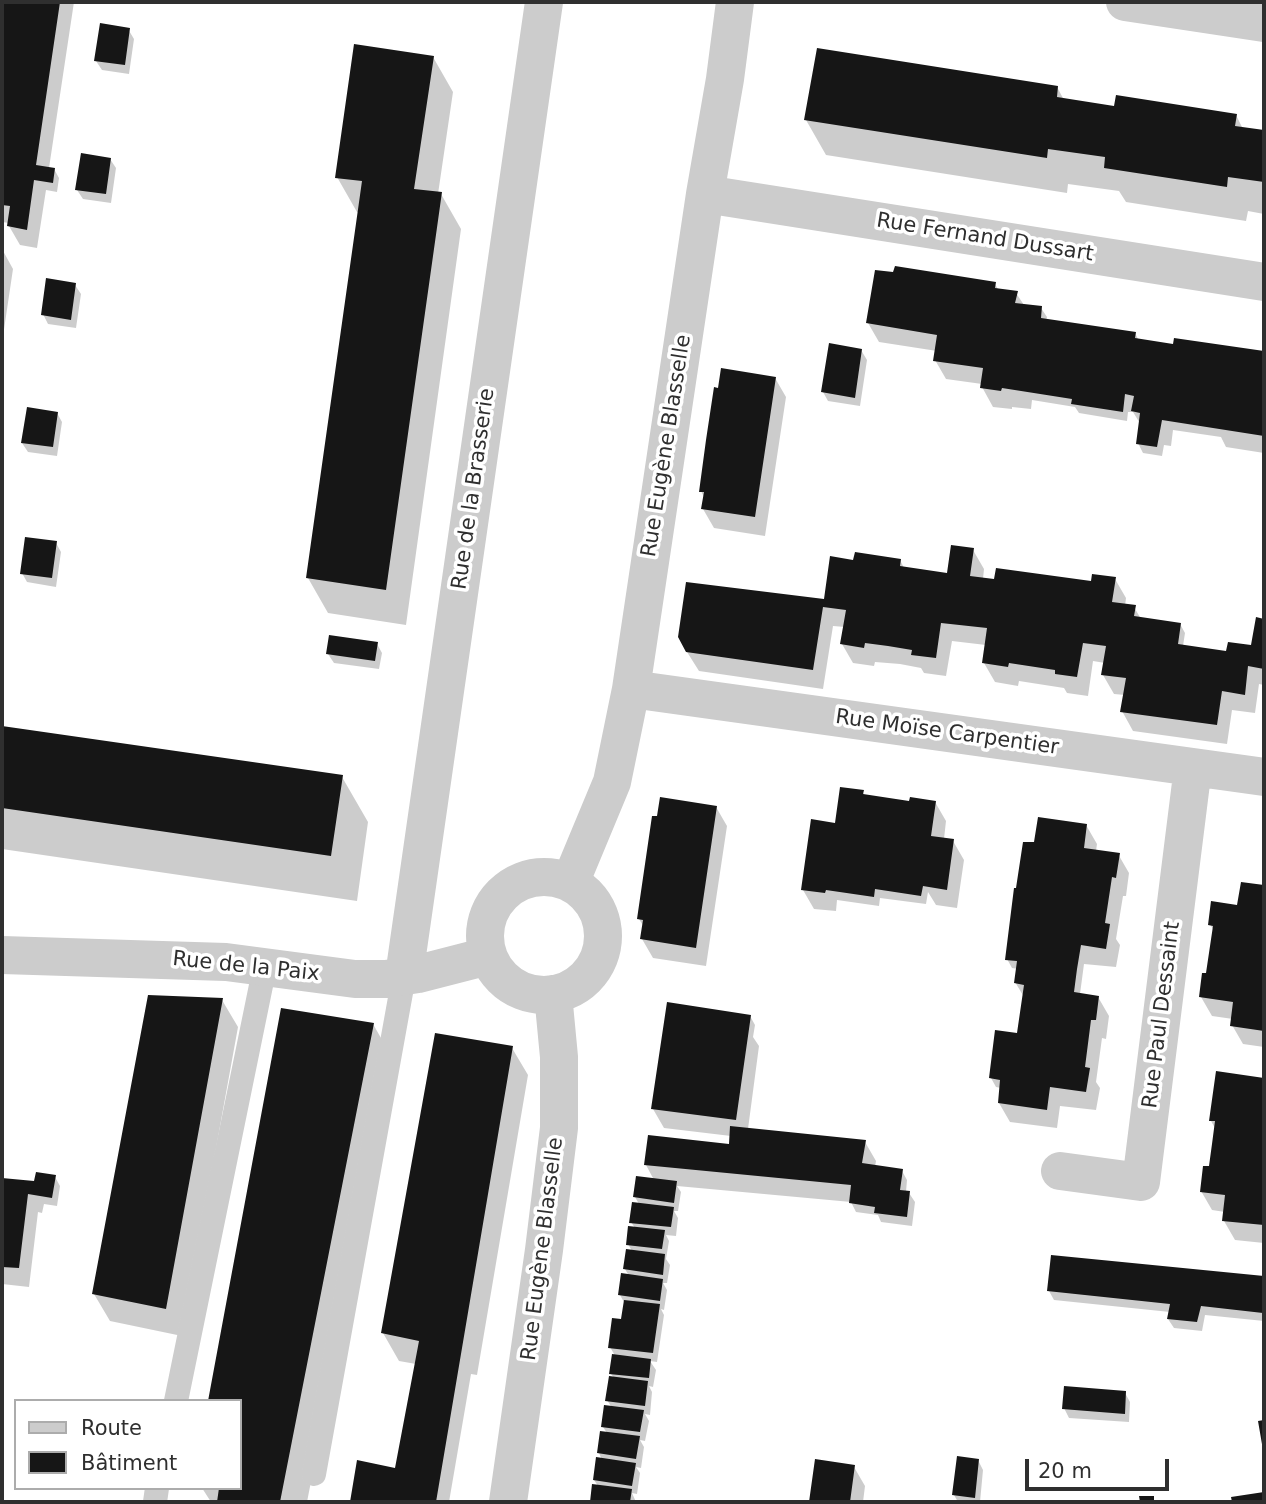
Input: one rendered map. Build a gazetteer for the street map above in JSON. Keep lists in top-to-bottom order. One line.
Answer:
{"streets":{"street":["Rue Fernand Dussart","Rue Eugène Blasselle","Rue de la Brasserie","Rue Moïse Carpentier","Rue de la Paix","Rue Paul Dessaint"]},"crossings":[["Rue Fernand Dussart","Rue Eugène Blasselle"],["Rue Eugène Blasselle","Rue Moïse Carpentier"],["Rue Eugène Blasselle","Rue de la Paix"],["Rue de la Brasserie","Rue de la Paix"],["Rue Moïse Carpentier","Rue Paul Dessaint"]],"legend":["Route","Bâtiment"],"scale_bar":"20 m"}
